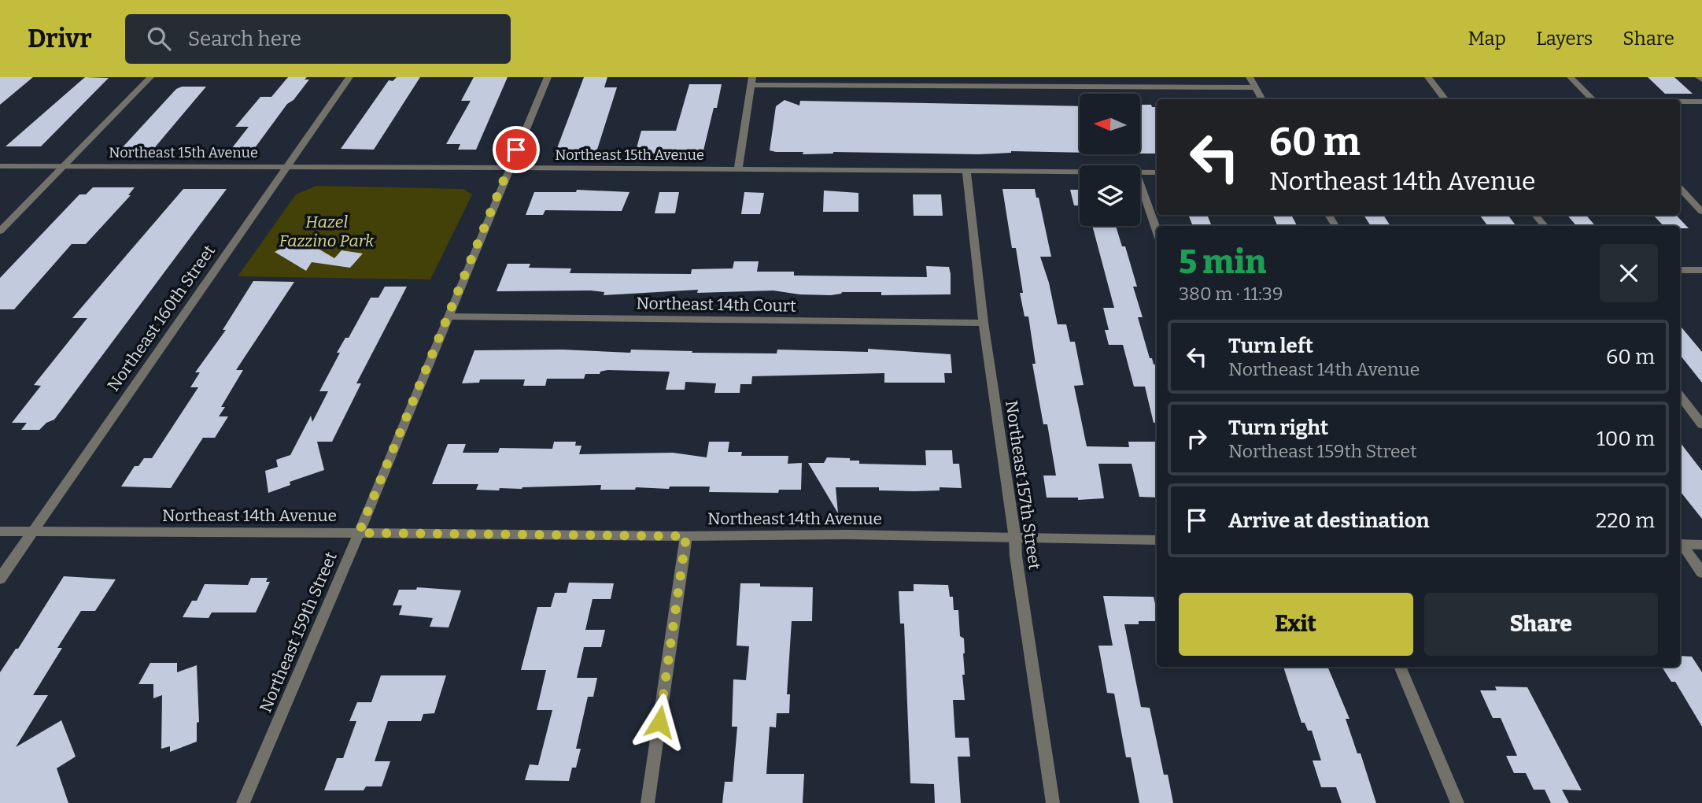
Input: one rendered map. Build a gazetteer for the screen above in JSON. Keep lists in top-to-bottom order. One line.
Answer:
{"streets":{"street":["Northeast 15th Avenue","Northeast 14th Court","Northeast 160th Street","Northeast 157th Street","Northeast 14th Avenue","Northeast 159th Street"]},"crossings":[["Northeast 15th Avenue","Northeast 160th Street"],["Northeast 15th Avenue","Northeast 157th Street"],["Northeast 15th Avenue","Northeast 159th Street"],["Northeast 14th Court","Northeast 157th Street"],["Northeast 14th Court","Northeast 159th Street"],["Northeast 160th Street","Northeast 14th Avenue"],["Northeast 157th Street","Northeast 14th Avenue"],["Northeast 14th Avenue","Northeast 159th Street"]],"parks":["Hazel Fazzino Park"],"north":"left","page":{"header":"Drivr","search":"Search here","nav":["Map","Layers","Share"],"turn":["60 m","Northeast 14th Avenue"],"heading":["5 min","380 m · 11:39"],"list":[{"name":"Turn left","note":"Northeast 14th Avenue","value":"60 m"},{"name":"Turn right","note":"Northeast 159th Street","value":"100 m"},{"name":"Arrive at destination","value":"220 m"}],"buttons":["Exit","Share"]}}
